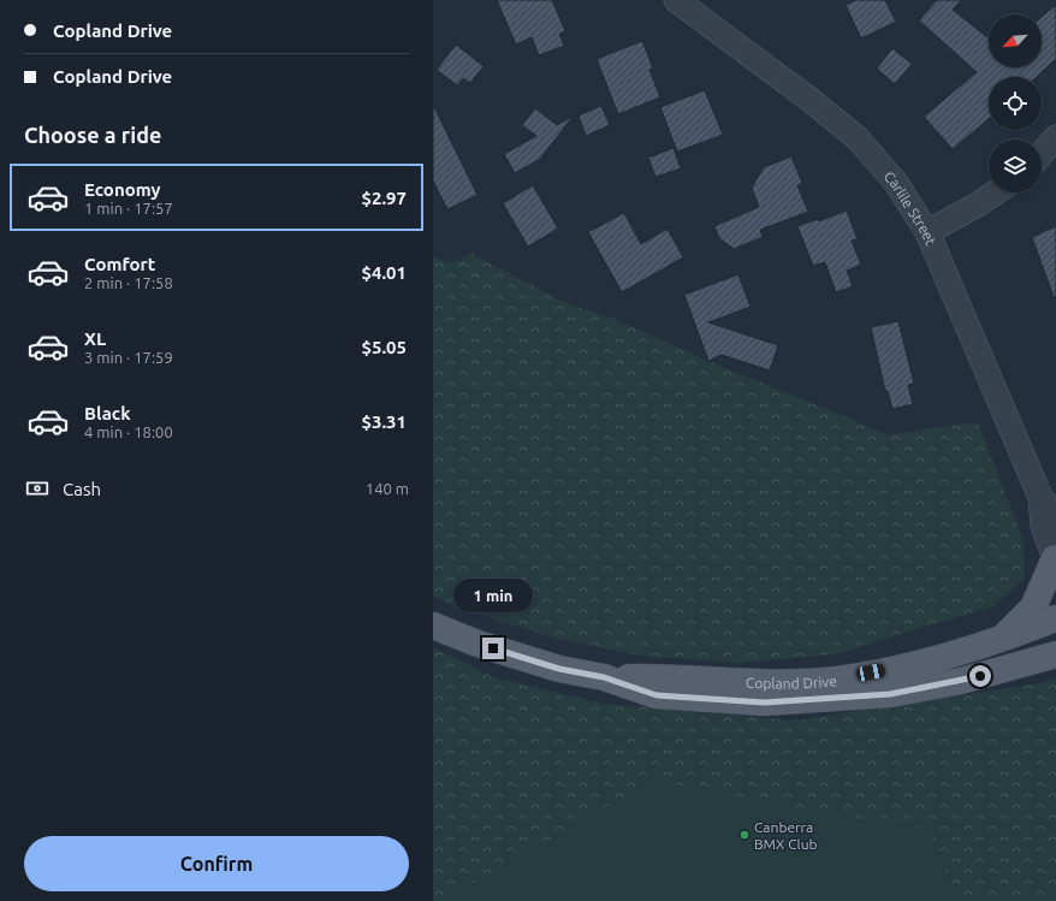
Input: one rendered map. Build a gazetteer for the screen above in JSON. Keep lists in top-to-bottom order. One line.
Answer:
{"streets":{"main road":["Copland Drive"],"street":["Carlile Street"]},"places":["Canberra BMX Club"],"north":"bottom left","page":{"banner":["Copland Drive","Copland Drive"],"heading":"Choose a ride","list":[{"name":"Economy","note":"1 min · 17:57","value":"$2.97"},{"name":"Comfort","note":"2 min · 17:58","value":"$4.01"},{"name":"XL","note":"3 min · 17:59","value":"$5.05"},{"name":"Black","note":"4 min · 18:00","value":"$3.31"}],"pay":["Cash","140 m"],"bubble":"1 min","buttons":"Confirm"}}
